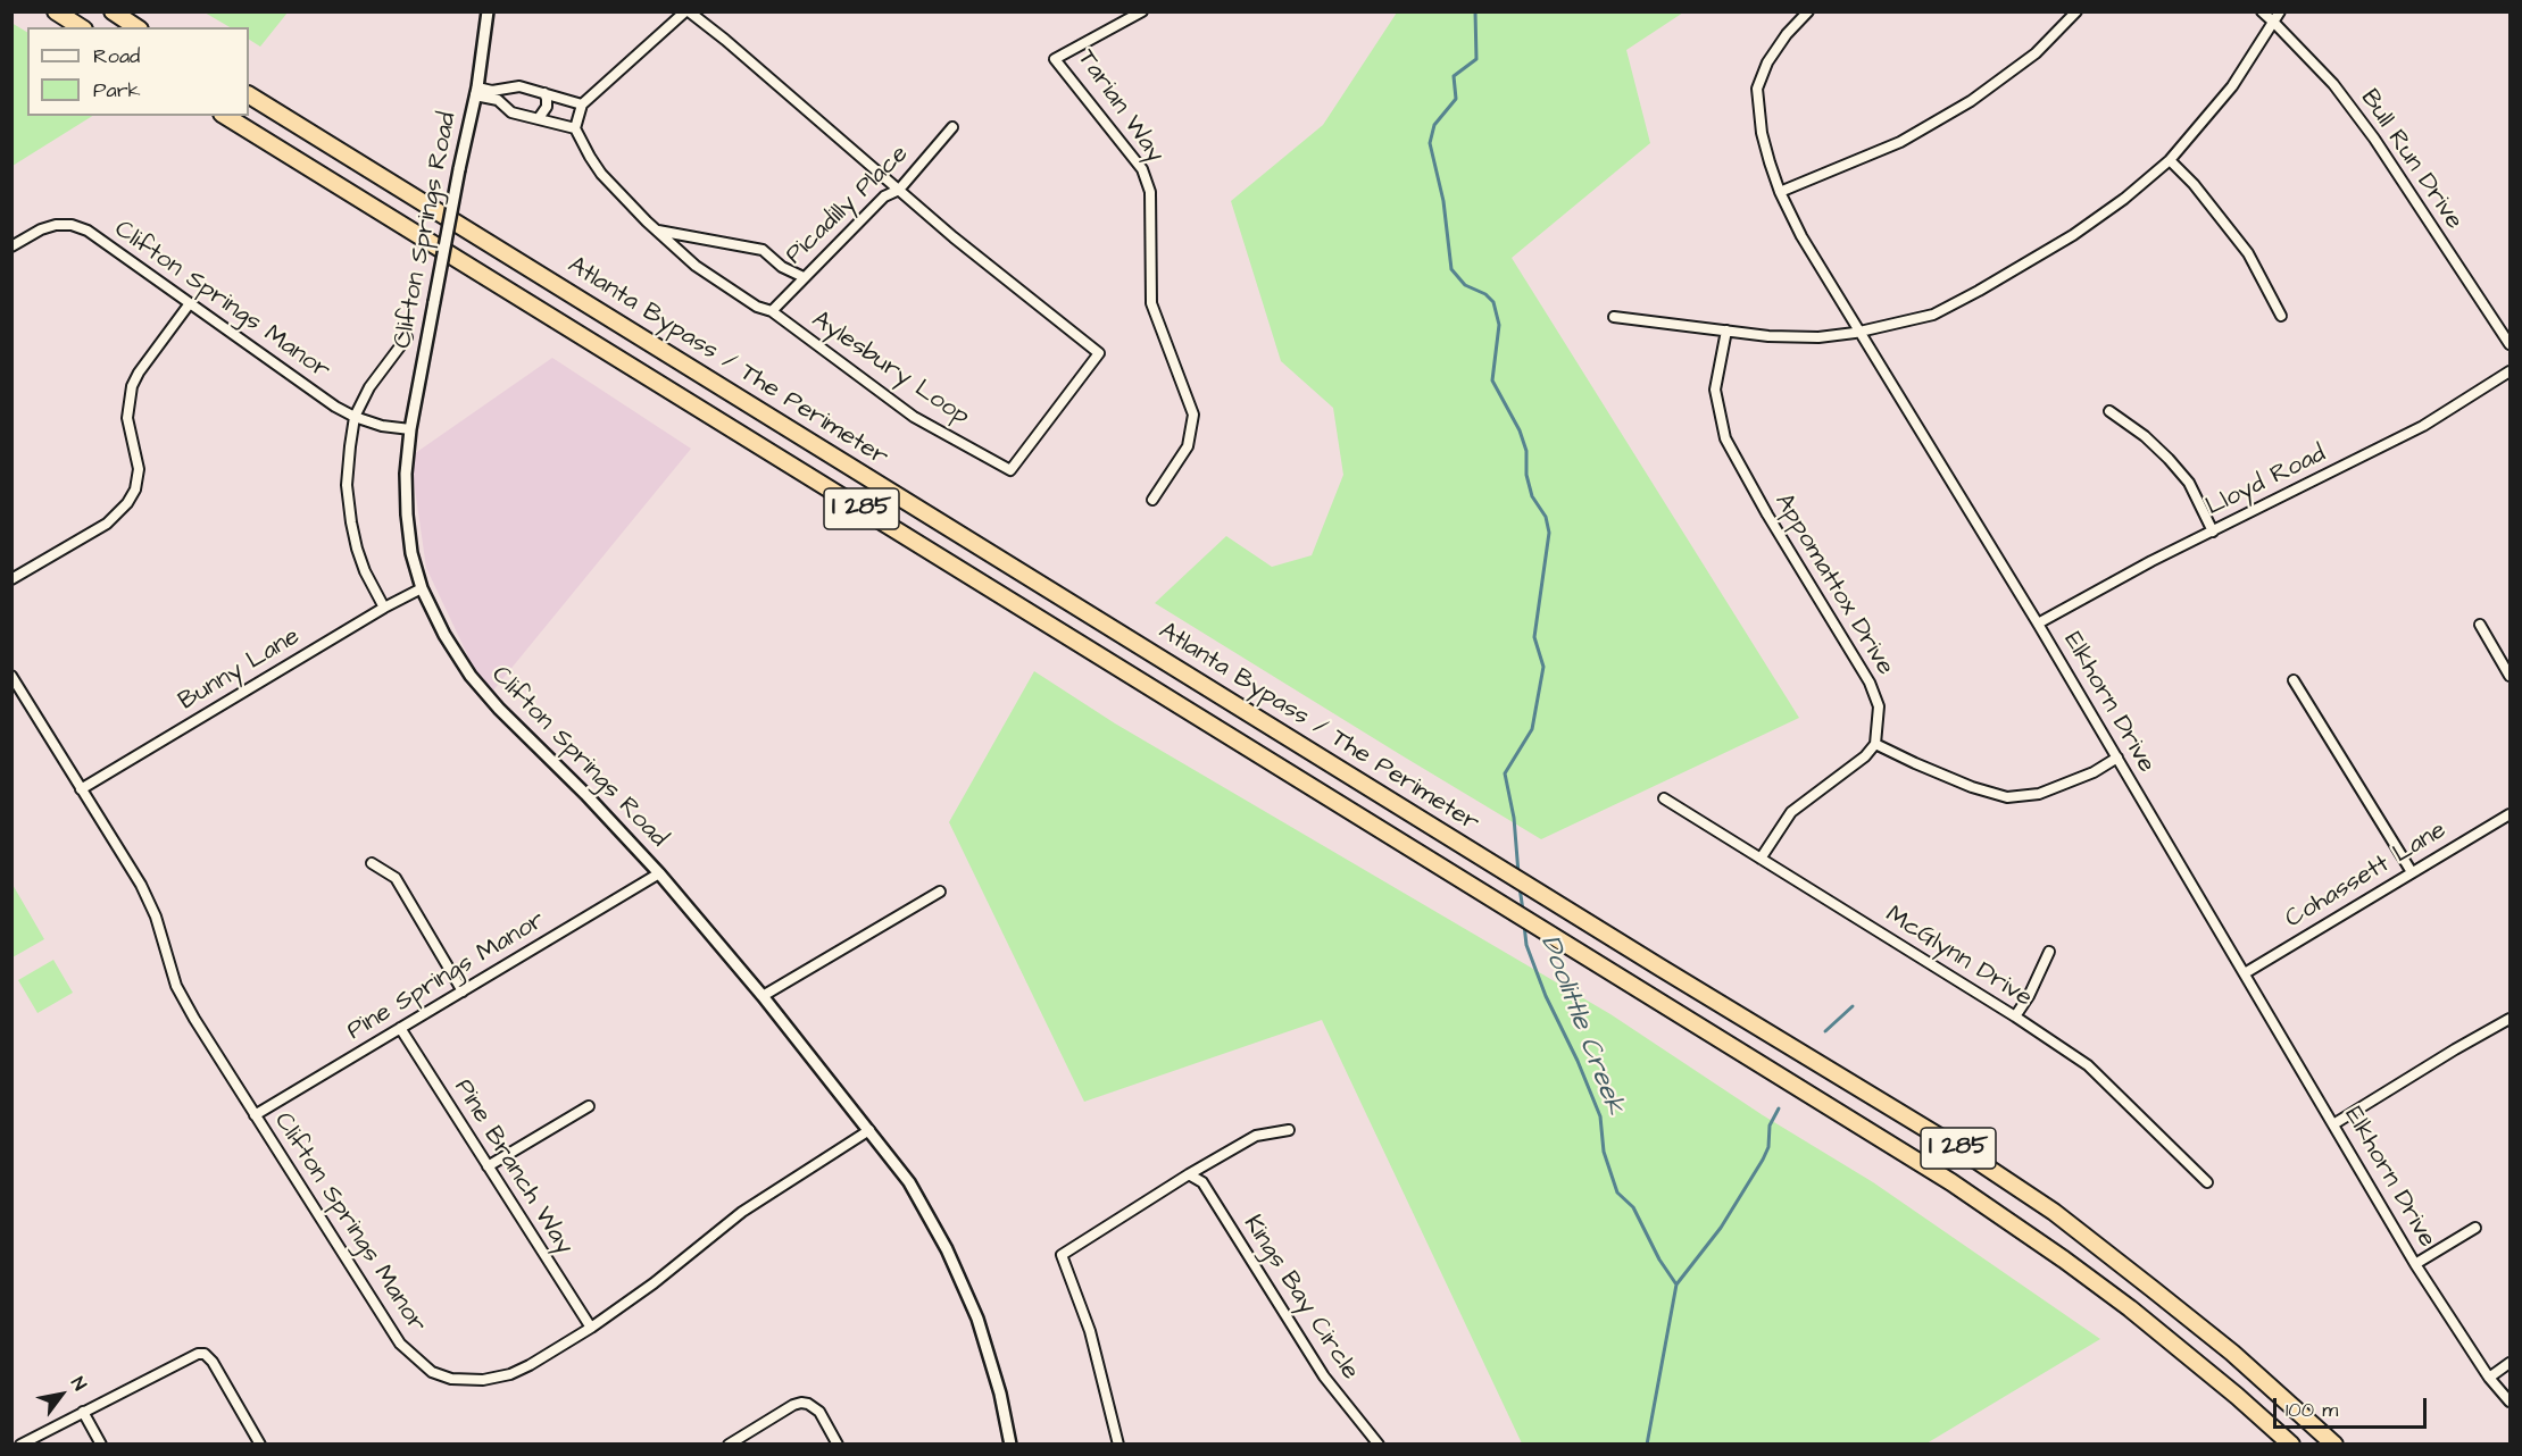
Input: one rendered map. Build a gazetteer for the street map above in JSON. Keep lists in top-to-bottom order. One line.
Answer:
{"streets":{"highway":["Atlanta Bypass / The Perimeter","I 285"],"street":["Tarian Way","Bull Run Drive","Picadilly Place","Clifton Springs Road","Clifton Springs Manor","Aylesbury Loop","Lloyd Road","Appomattox Drive","Bunny Lane","Elkhorn Drive","Cohassett Lane","McGlynn Drive","Pine Springs Manor","Pine Branch Way","Kings Bay Circle"]},"crossings":[["Picadilly Place","Aylesbury Loop"],["Clifton Springs Road","Clifton Springs Manor"],["Clifton Springs Road","Bunny Lane"],["Clifton Springs Road","Pine Springs Manor"],["Clifton Springs Manor","Bunny Lane"],["Clifton Springs Manor","Pine Springs Manor"],["Clifton Springs Manor","Pine Branch Way"],["Lloyd Road","Elkhorn Drive"],["Elkhorn Drive","Cohassett Lane"],["Pine Springs Manor","Pine Branch Way"]],"water":["Doolittle Creek"],"legend":["Road","Park"],"scale_bar":"100 m","north":"top right"}
